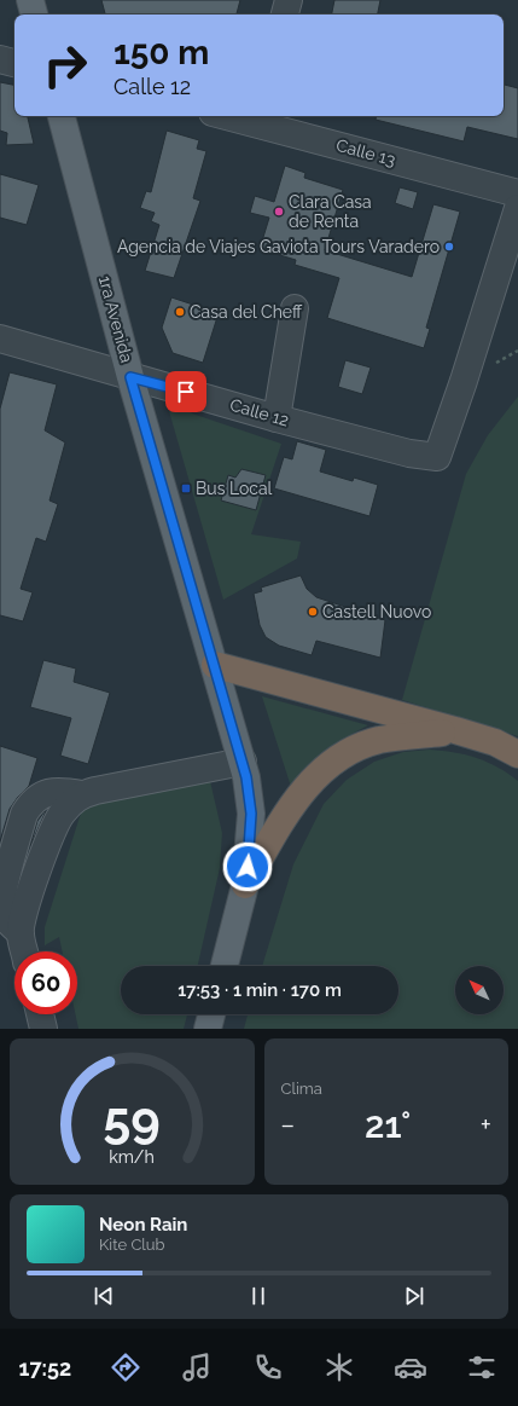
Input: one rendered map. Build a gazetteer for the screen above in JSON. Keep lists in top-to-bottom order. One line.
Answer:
{"streets":{"main road":["1ra Avenida"],"street":["Calle 13","Calle 12"]},"crossings":[["1ra Avenida","Calle 12"]],"places":{"other":["Clara Casa de Renta","Agencia de Viajes Gaviota Tours Varadero","Casa del Cheff","Castell Nuovo"],"transit":["Bus Local"]},"north":"top left","page":{"turn":["150 m","Calle 12"],"limit":"60","trip":"17:53 · 1 min · 170 m","tile":"Clima","heat":["−","21°","+"],"song":["Neon Rain","Kite Club"],"tabs":"17:52","gauge":["59","km/h"]}}
